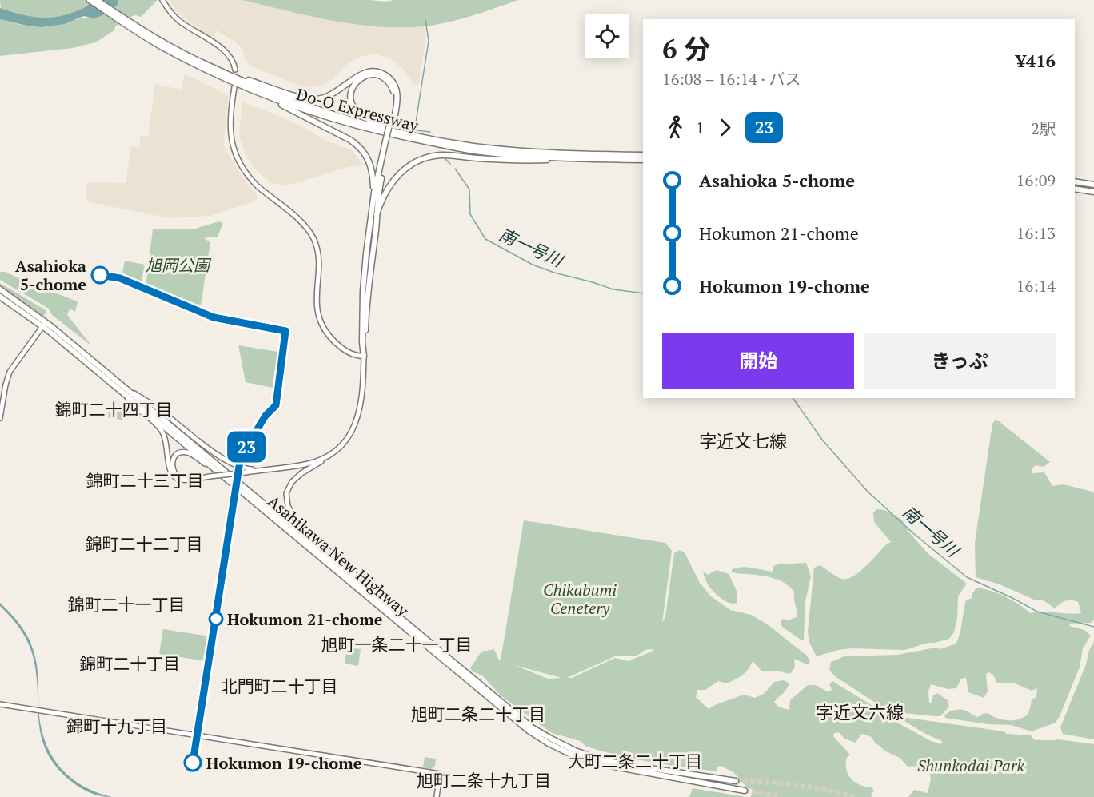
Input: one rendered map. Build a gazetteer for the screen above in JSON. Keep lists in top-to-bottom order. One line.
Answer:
{"streets":{"highway":["Do-O Expressway","Asahikawa New Highway"]},"districts":["錦町二十四丁目","字近文七線","錦町二十三丁目","錦町二十二丁目","錦町二十一丁目","旭町一条二十一丁目","錦町二十丁目","北門町二十丁目","字近文六線","旭町二条二十丁目","錦町十九丁目","大町二条二十丁目","旭町二条十九丁目"],"water":["南一号川"],"parks":["旭岡公園","Chikabumi Cenetery","Shunkodai Park"],"places":["Asahioka 5-chome","Hokumon 21-chome","Hokumon 19-chome"],"lines":["bus line 23"],"page":{"on_map":"23","heading":["6 分","16:08 – 16:14 · バス","¥416"],"legs":["1","23","2駅"],"list":[{"name":"Asahioka 5-chome","value":"16:09"},{"name":"Hokumon 21-chome","value":"16:13"},{"name":"Hokumon 19-chome","value":"16:14"}],"buttons":["開始","きっぷ"]}}
